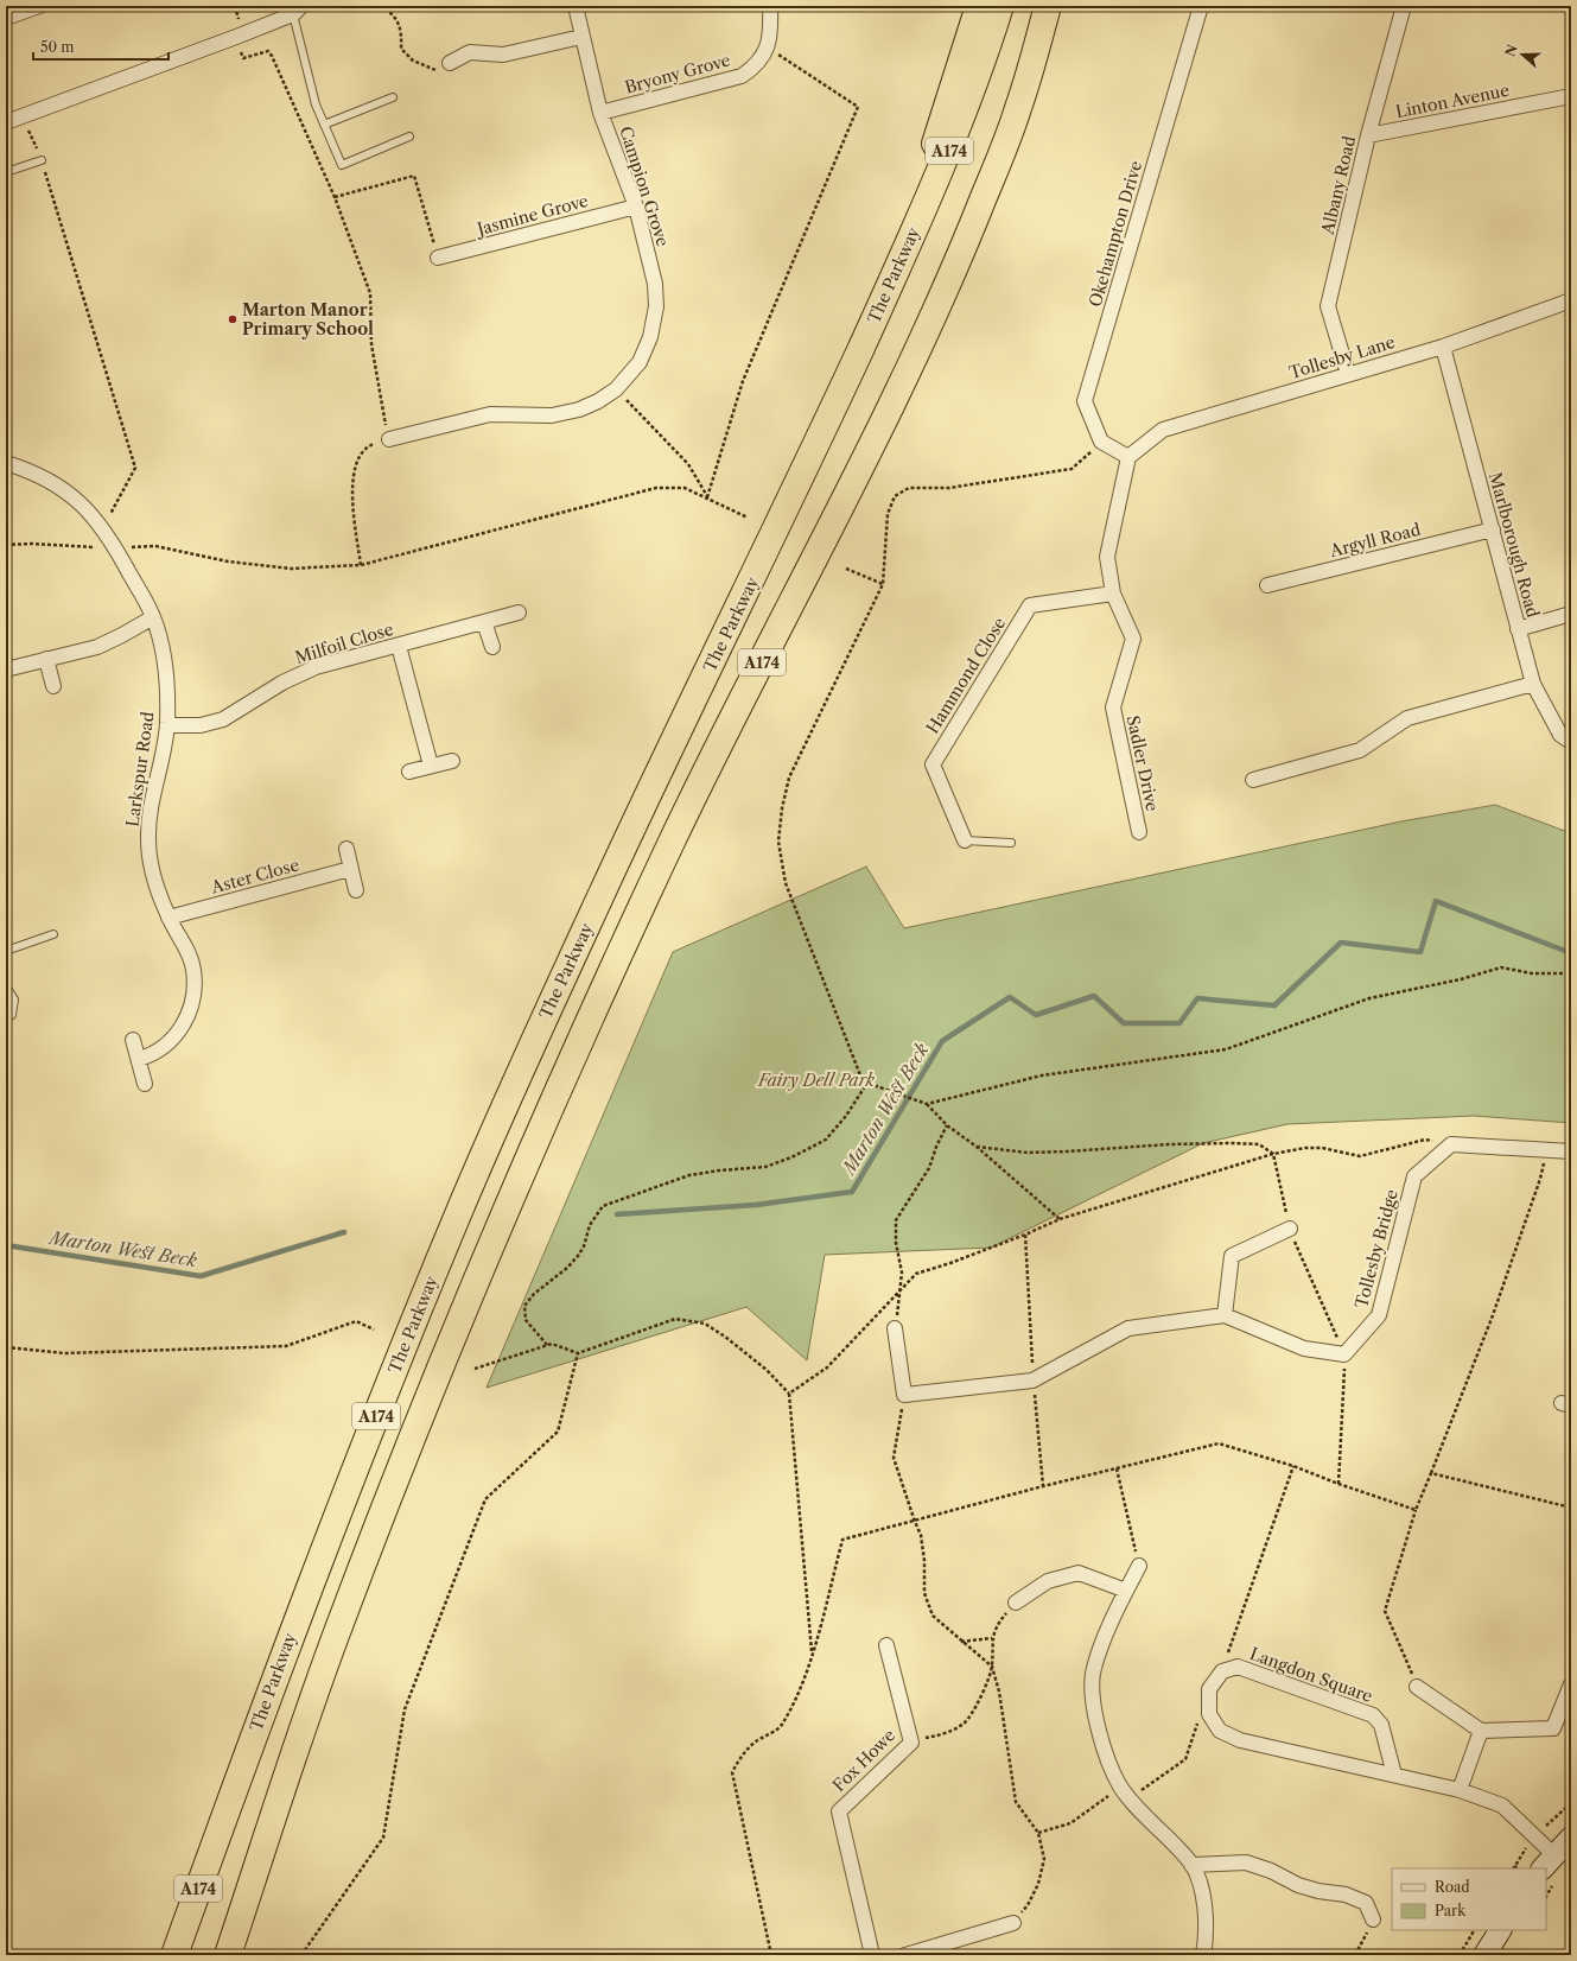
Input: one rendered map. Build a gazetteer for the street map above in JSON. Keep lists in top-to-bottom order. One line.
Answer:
{"streets":{"highway":["A174","The Parkway"],"street":["Bryony Grove","Linton Avenue","Albany Road","Campion Grove","Jasmine Grove","Okehampton Drive","Tollesby Lane","Argyll Road","Marlborough Road","Milfoil Close","Hammond Close","Sadler Drive","Larkspur Road","Aster Close","Tollesby Bridge","Langdon Square","Fox Howe"]},"crossings":[["Bryony Grove","Campion Grove"],["Linton Avenue","Albany Road"],["Albany Road","Tollesby Lane"],["Campion Grove","Jasmine Grove"],["Tollesby Lane","Marlborough Road"],["Tollesby Lane","Sadler Drive"],["Argyll Road","Marlborough Road"],["Milfoil Close","Larkspur Road"],["Hammond Close","Sadler Drive"],["Larkspur Road","Aster Close"]],"water":["Marton West Beck"],"parks":["Fairy Dell Park"],"places":["Marton Manor Primary School"],"legend":["Road","Park"],"scale_bar":"50 m","north":"left"}
